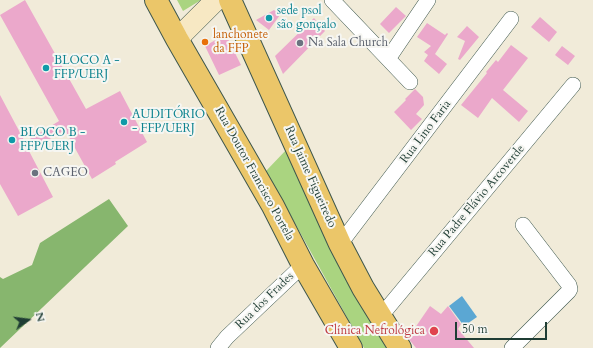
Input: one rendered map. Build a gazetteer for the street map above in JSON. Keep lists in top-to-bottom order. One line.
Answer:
{"streets":{"main road":["Rua Doutor Francisco Portela","Rua Jaime Figueiredo"],"street":["Rua Lino Faria","Rua Padre Flávio Arcoverde","Rua dos Frades"]},"crossings":[["Rua Lino Faria","Rua Jaime Figueiredo"],["Rua Doutor Francisco Portela","Rua dos Frades"],["Rua Jaime Figueiredo","Rua Padre Flávio Arcoverde"]],"places":["sede psol são gonçalo","lanchonete da FFP","Na Sala Church","BLOCO A - FFP/UERJ","AUDITÓRIO - FFP/UERJ","BLOCO B - FFP/UERJ","CAGEO","Clínica Nefrológica"],"scale_bar":"50 m","north":"right"}
